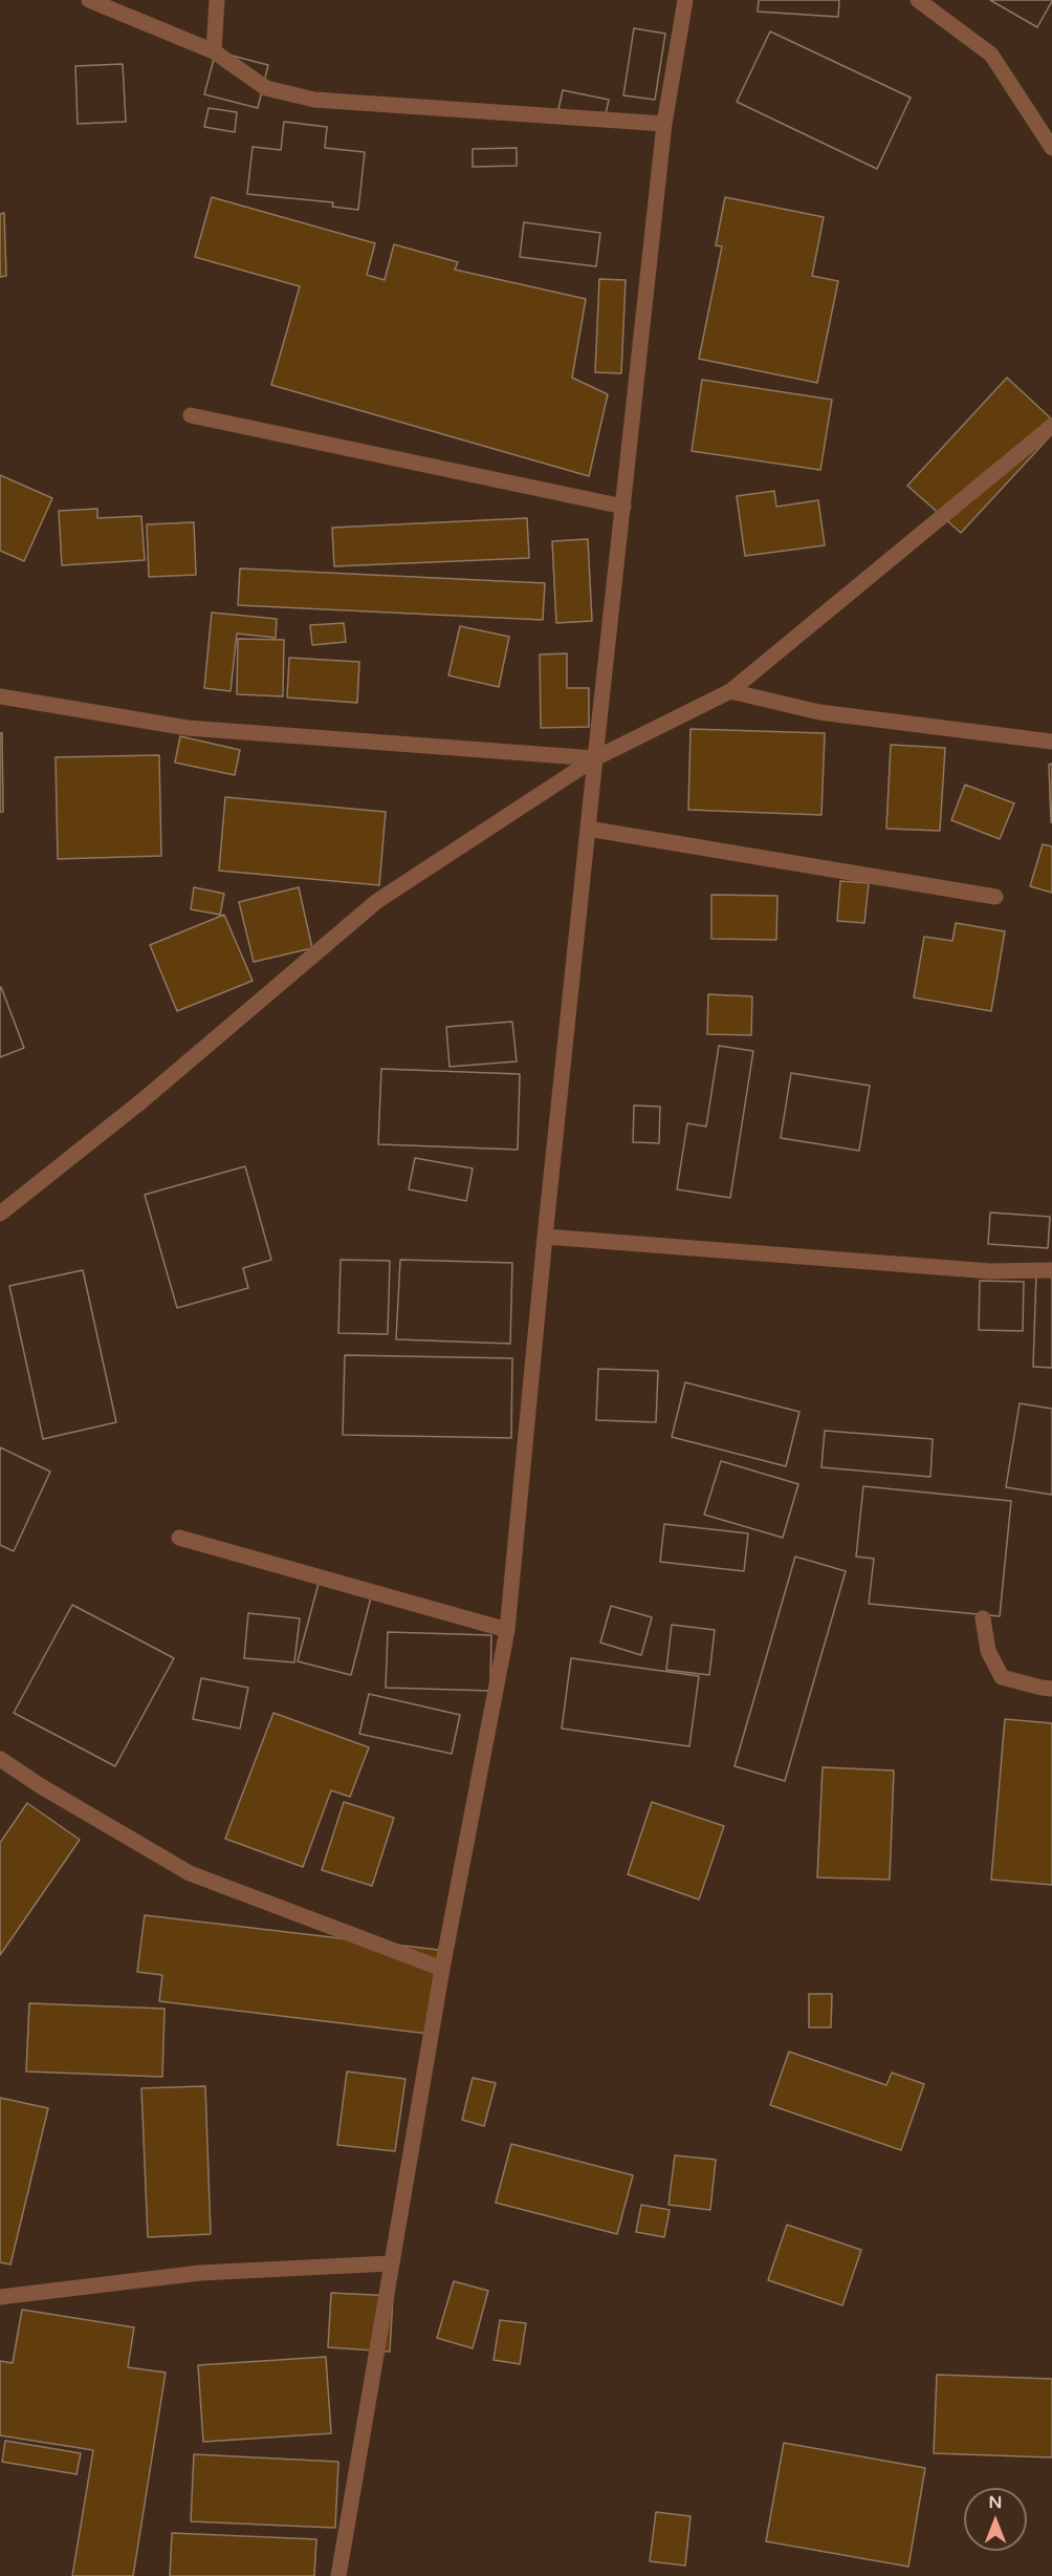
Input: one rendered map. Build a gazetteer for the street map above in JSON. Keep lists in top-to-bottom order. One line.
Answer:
{"north":"top"}
